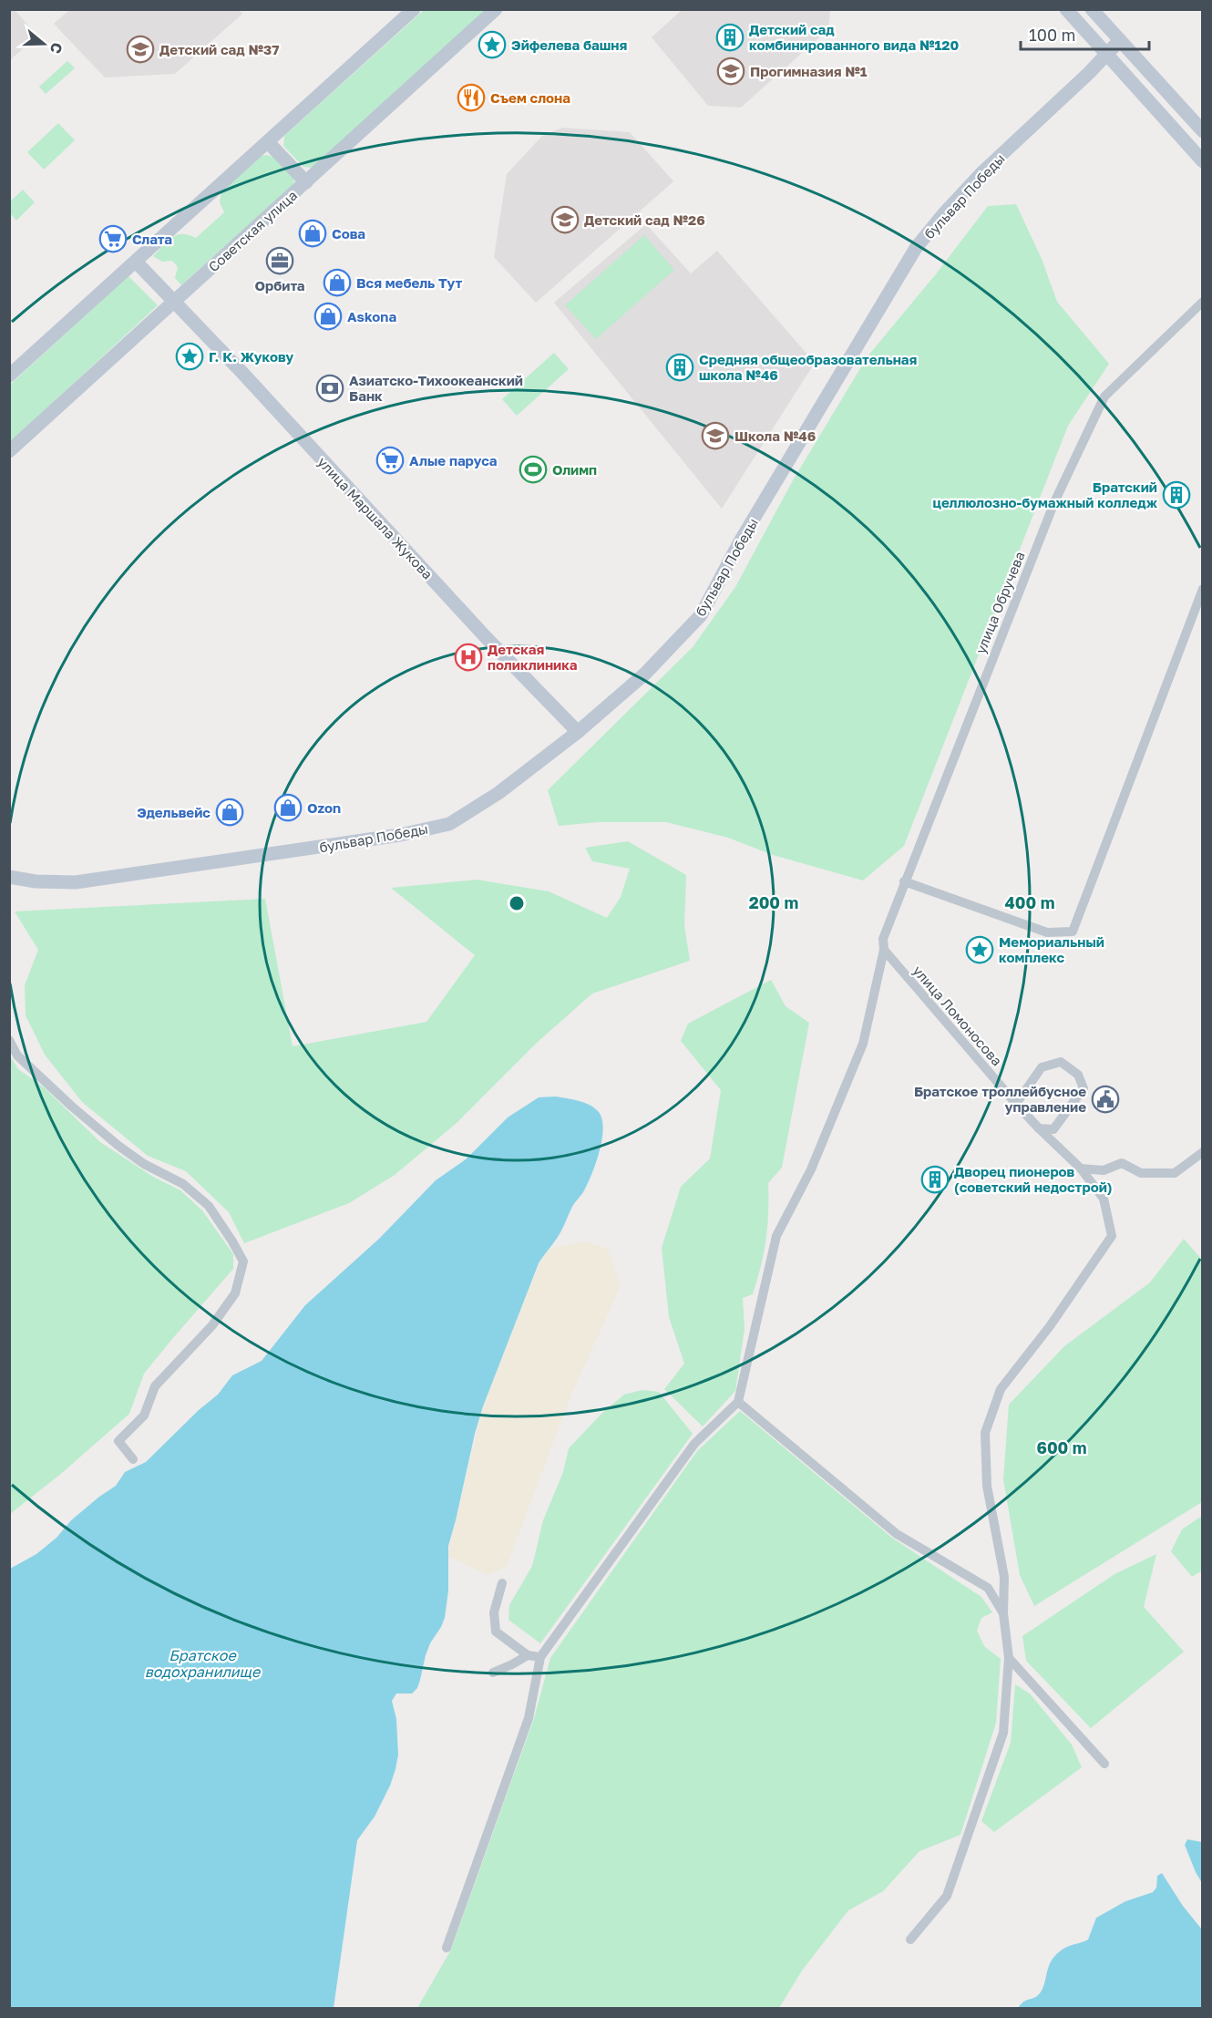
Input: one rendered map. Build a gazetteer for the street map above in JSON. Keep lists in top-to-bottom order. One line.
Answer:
{"streets":{"street":["бульвар Победы","Советская улица","улица Маршала Жукова","улица Обручева","улица Ломоносова"]},"crossings":[["бульвар Победы","улица Маршала Жукова"],["Советская улица","улица Маршала Жукова"],["улица Обручева","улица Ломоносова"]],"water":["Братское водохранилище"],"places":{"building":["Детский сад комбинированного вида №120","Средняя общеобразовательная школа №46","Братский целлюлозно-бумажный колледж","Дворец пионеров (советский недострой)"],"place":["Эйфелева башня","Г. К. Жукову","Мемориальный комплекс"],"school or university":["Детский сад №37","Прогимназия №1","Детский сад №26","Школа №46"],"restaurant":["Съем слона"],"shop":["Сова","Вся мебель Тут","Askona","Ozon","Эдельвейс"],"supermarket":["Слата","Алые паруса"],"office":["Орбита"],"bank":["Азиатско-Тихоокеанский Банк"],"sports":["Олимп"],"hospital":["Детская поликлиника"],"public building":["Братское троллейбусное управление"]},"scale_bar":"100 m","north":"right","rings":["200 m","400 m","600 m"]}
